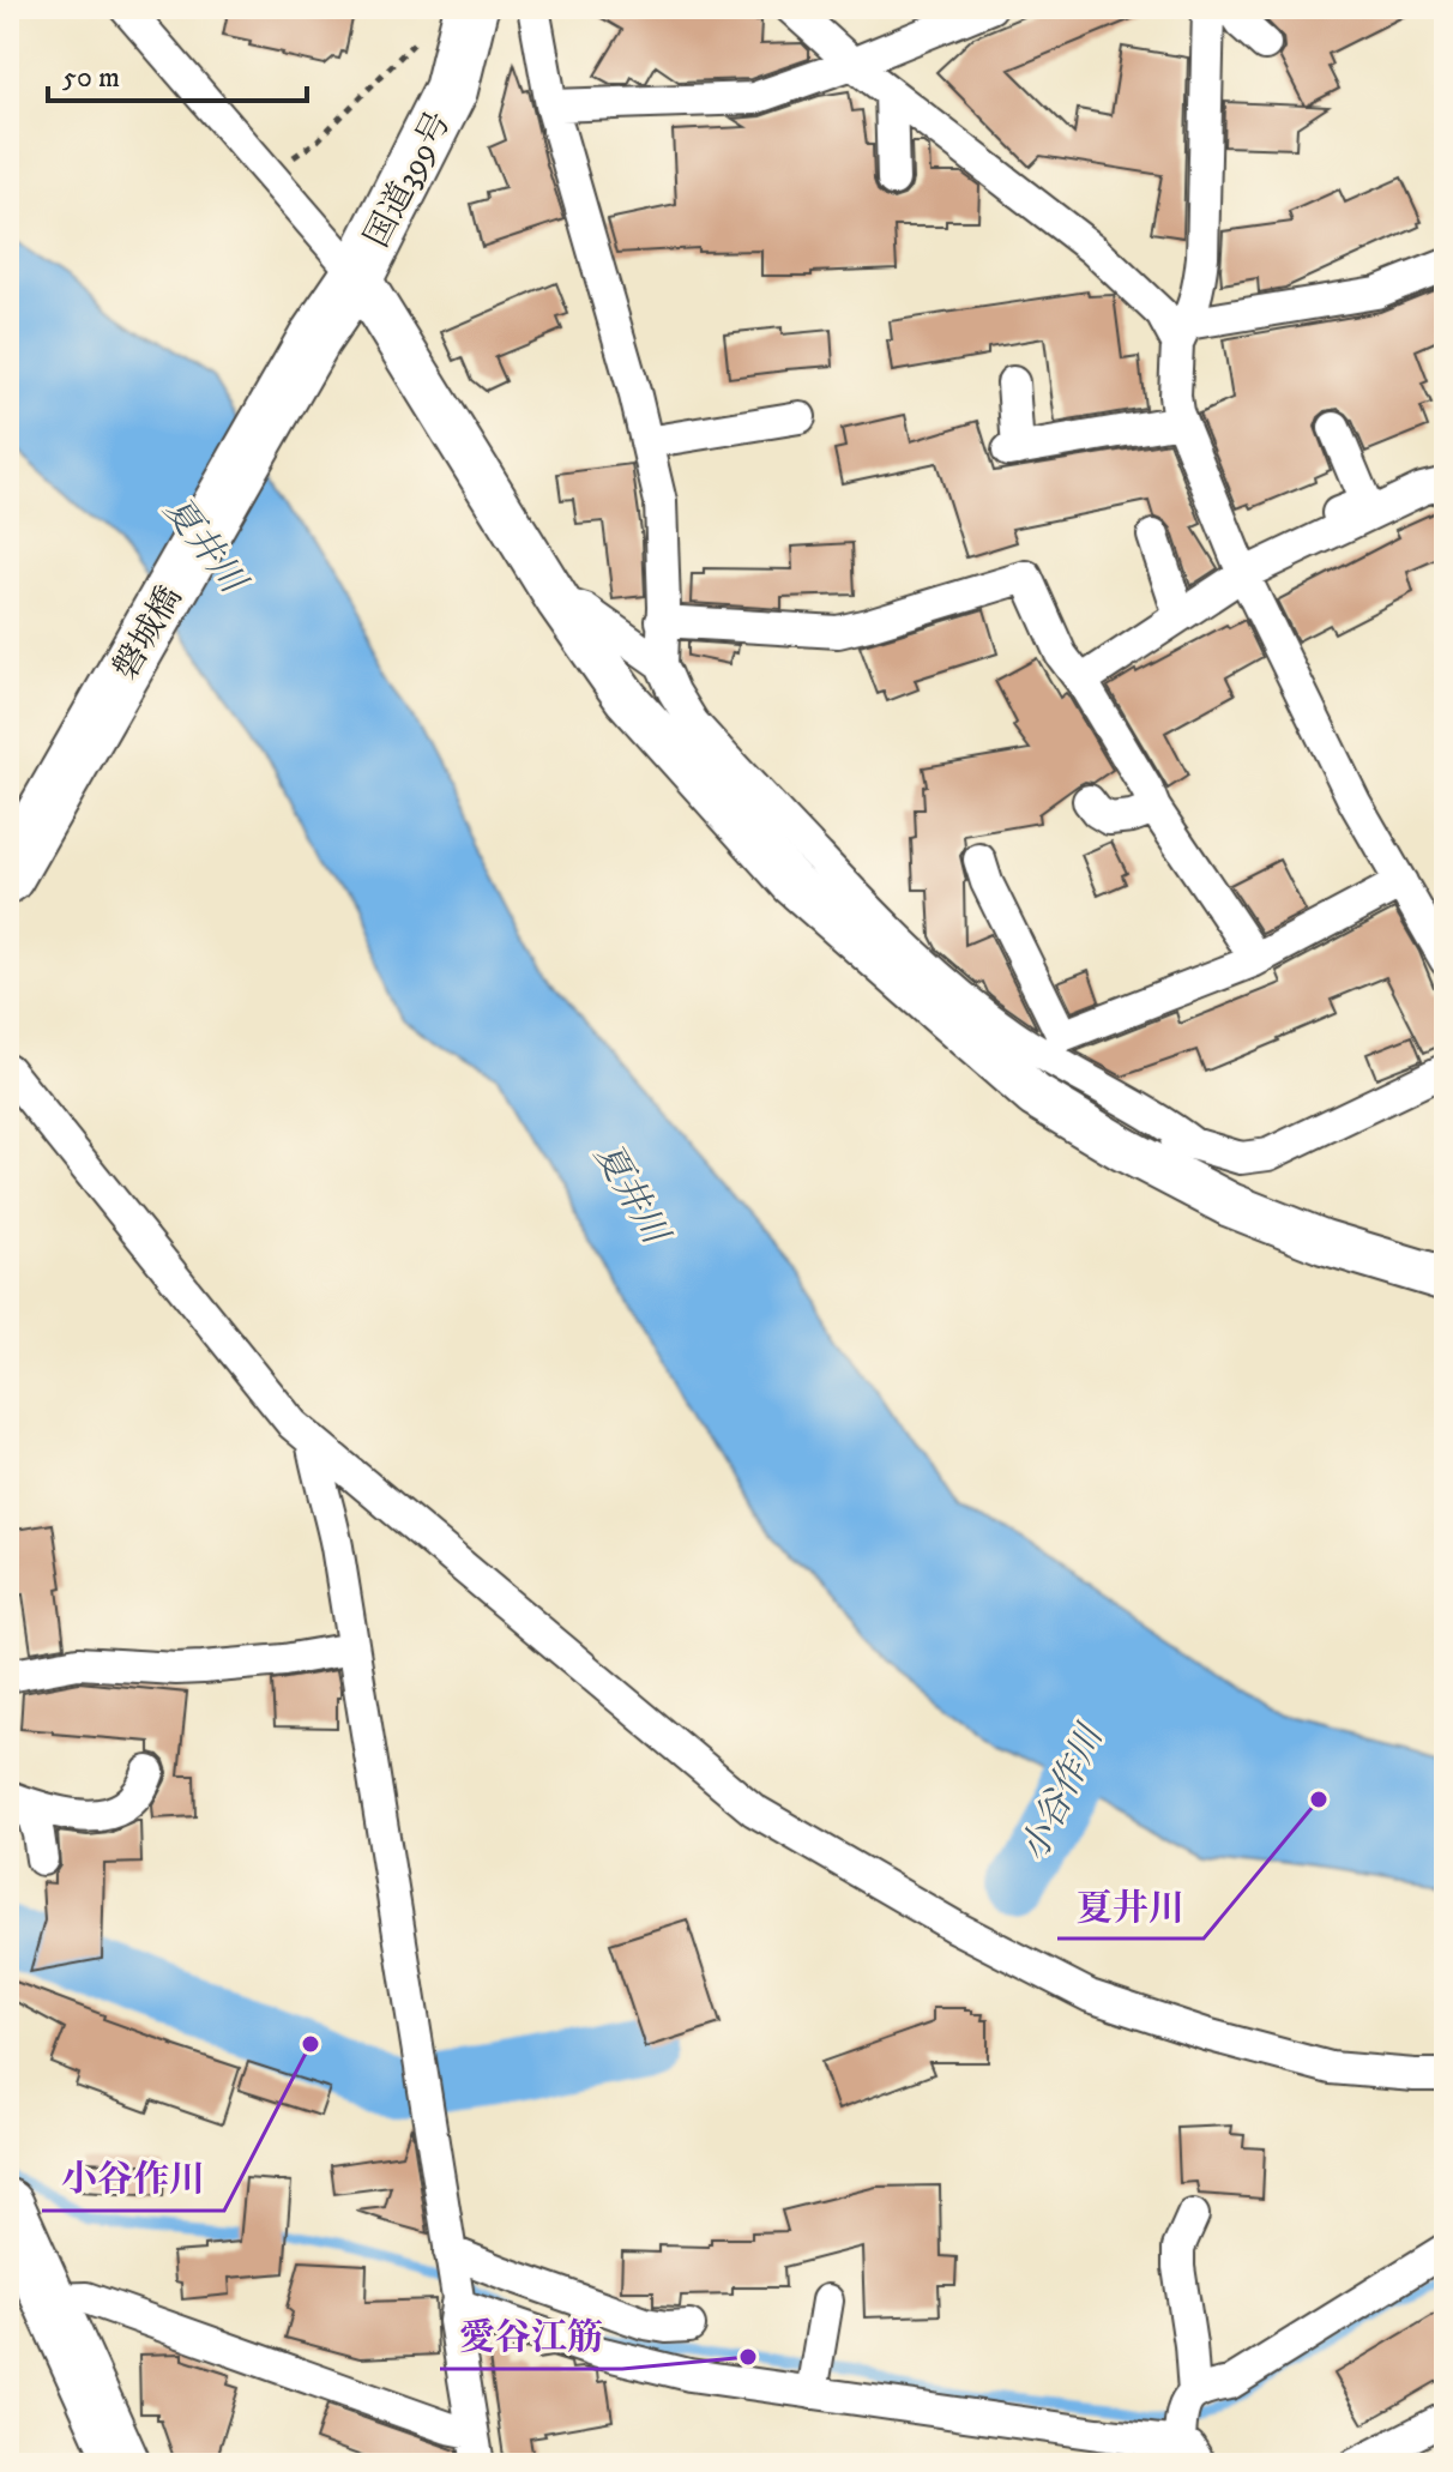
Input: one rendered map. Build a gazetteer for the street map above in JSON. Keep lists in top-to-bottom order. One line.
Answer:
{"streets":{"highway":["国道399号","磐城橋"]},"crossings":[["国道399号","磐城橋"]],"water":["夏井川","小谷作川"],"places":["夏井川","小谷作川","愛谷江筋"],"scale_bar":"50 m"}
